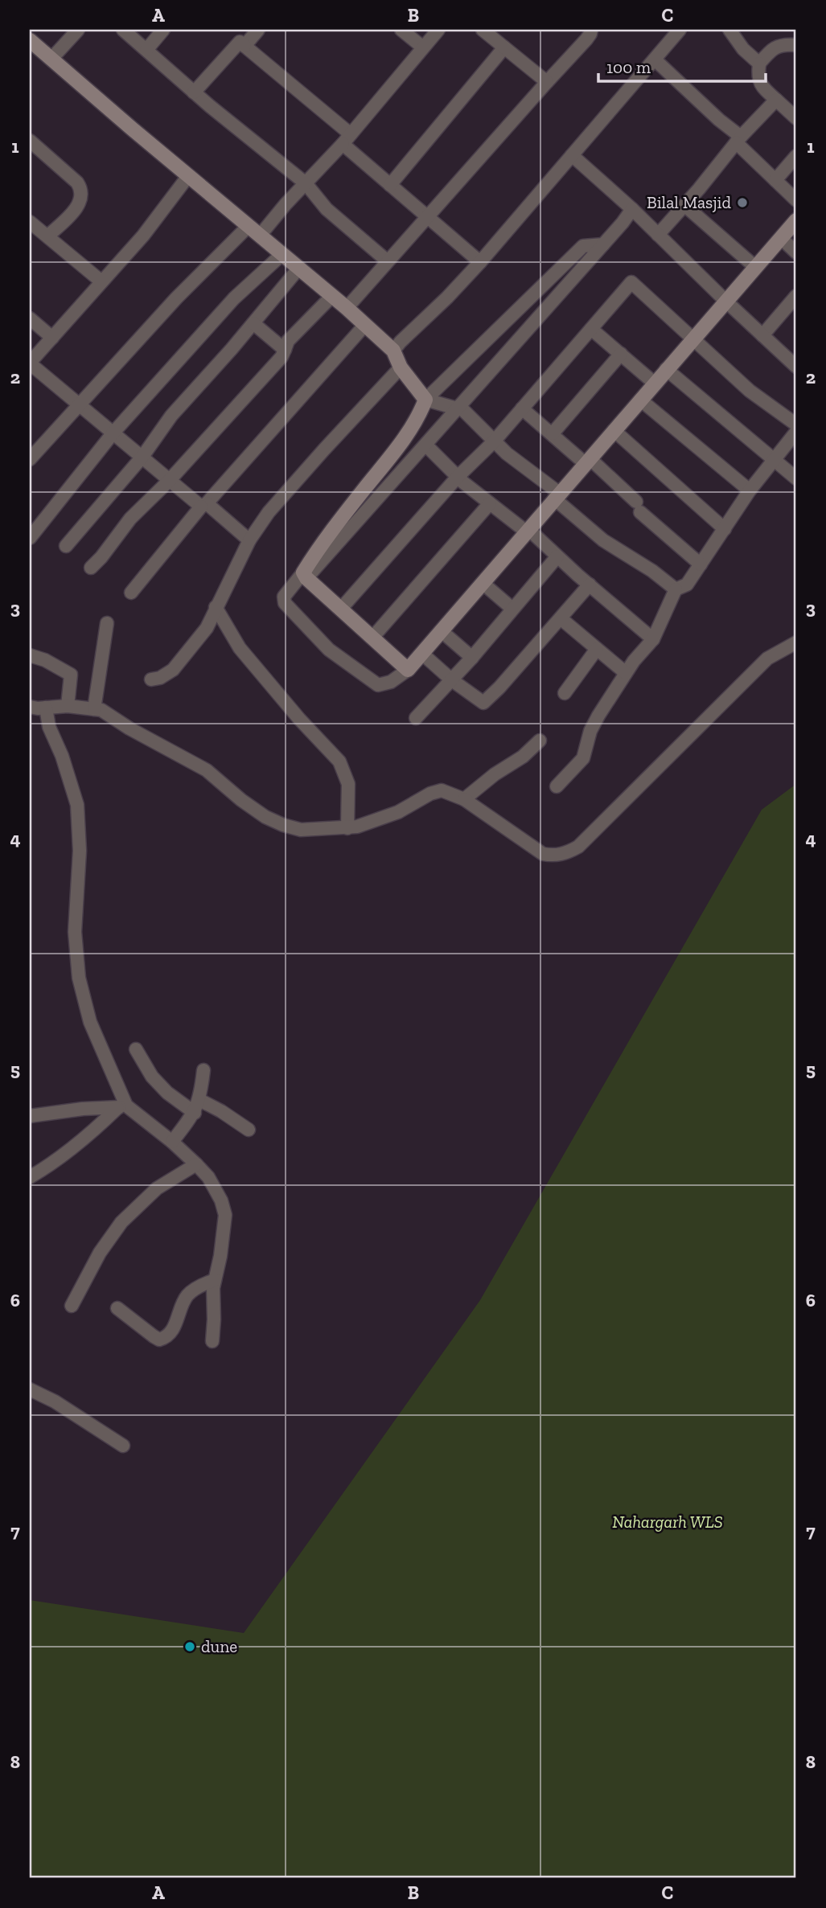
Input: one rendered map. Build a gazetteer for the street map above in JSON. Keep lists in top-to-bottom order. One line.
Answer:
{"parks":["Nahargarh WLS"],"places":["Bilal Masjid","dune"],"scale_bar":"100 m","grid":{"columns":["A","B","C"],"rows":["1","2","3","4","5","6","7","8"]}}
